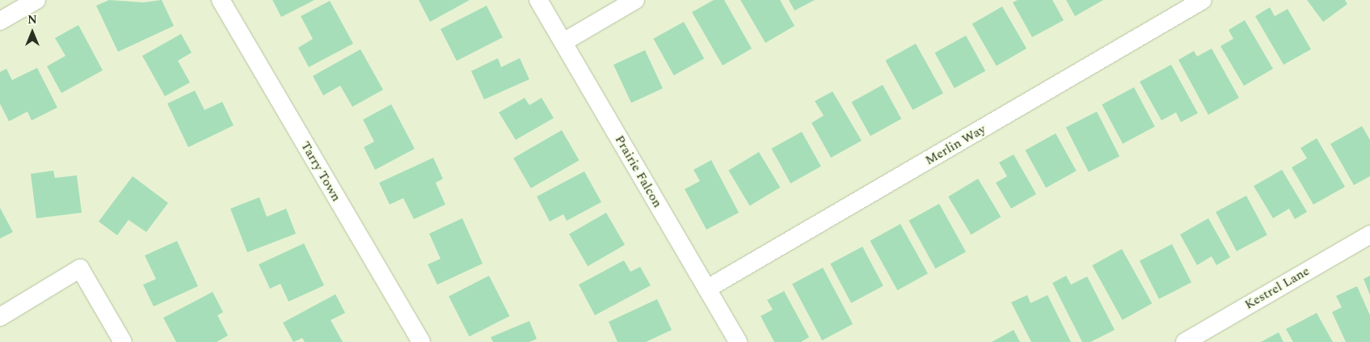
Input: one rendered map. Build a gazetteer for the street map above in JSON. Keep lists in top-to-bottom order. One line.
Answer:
{"streets":{"street":["Merlin Way","Tarry Town","Prairie Falcon","Kestrel Lane"]},"crossings":[["Merlin Way","Prairie Falcon"]],"north":"top"}
